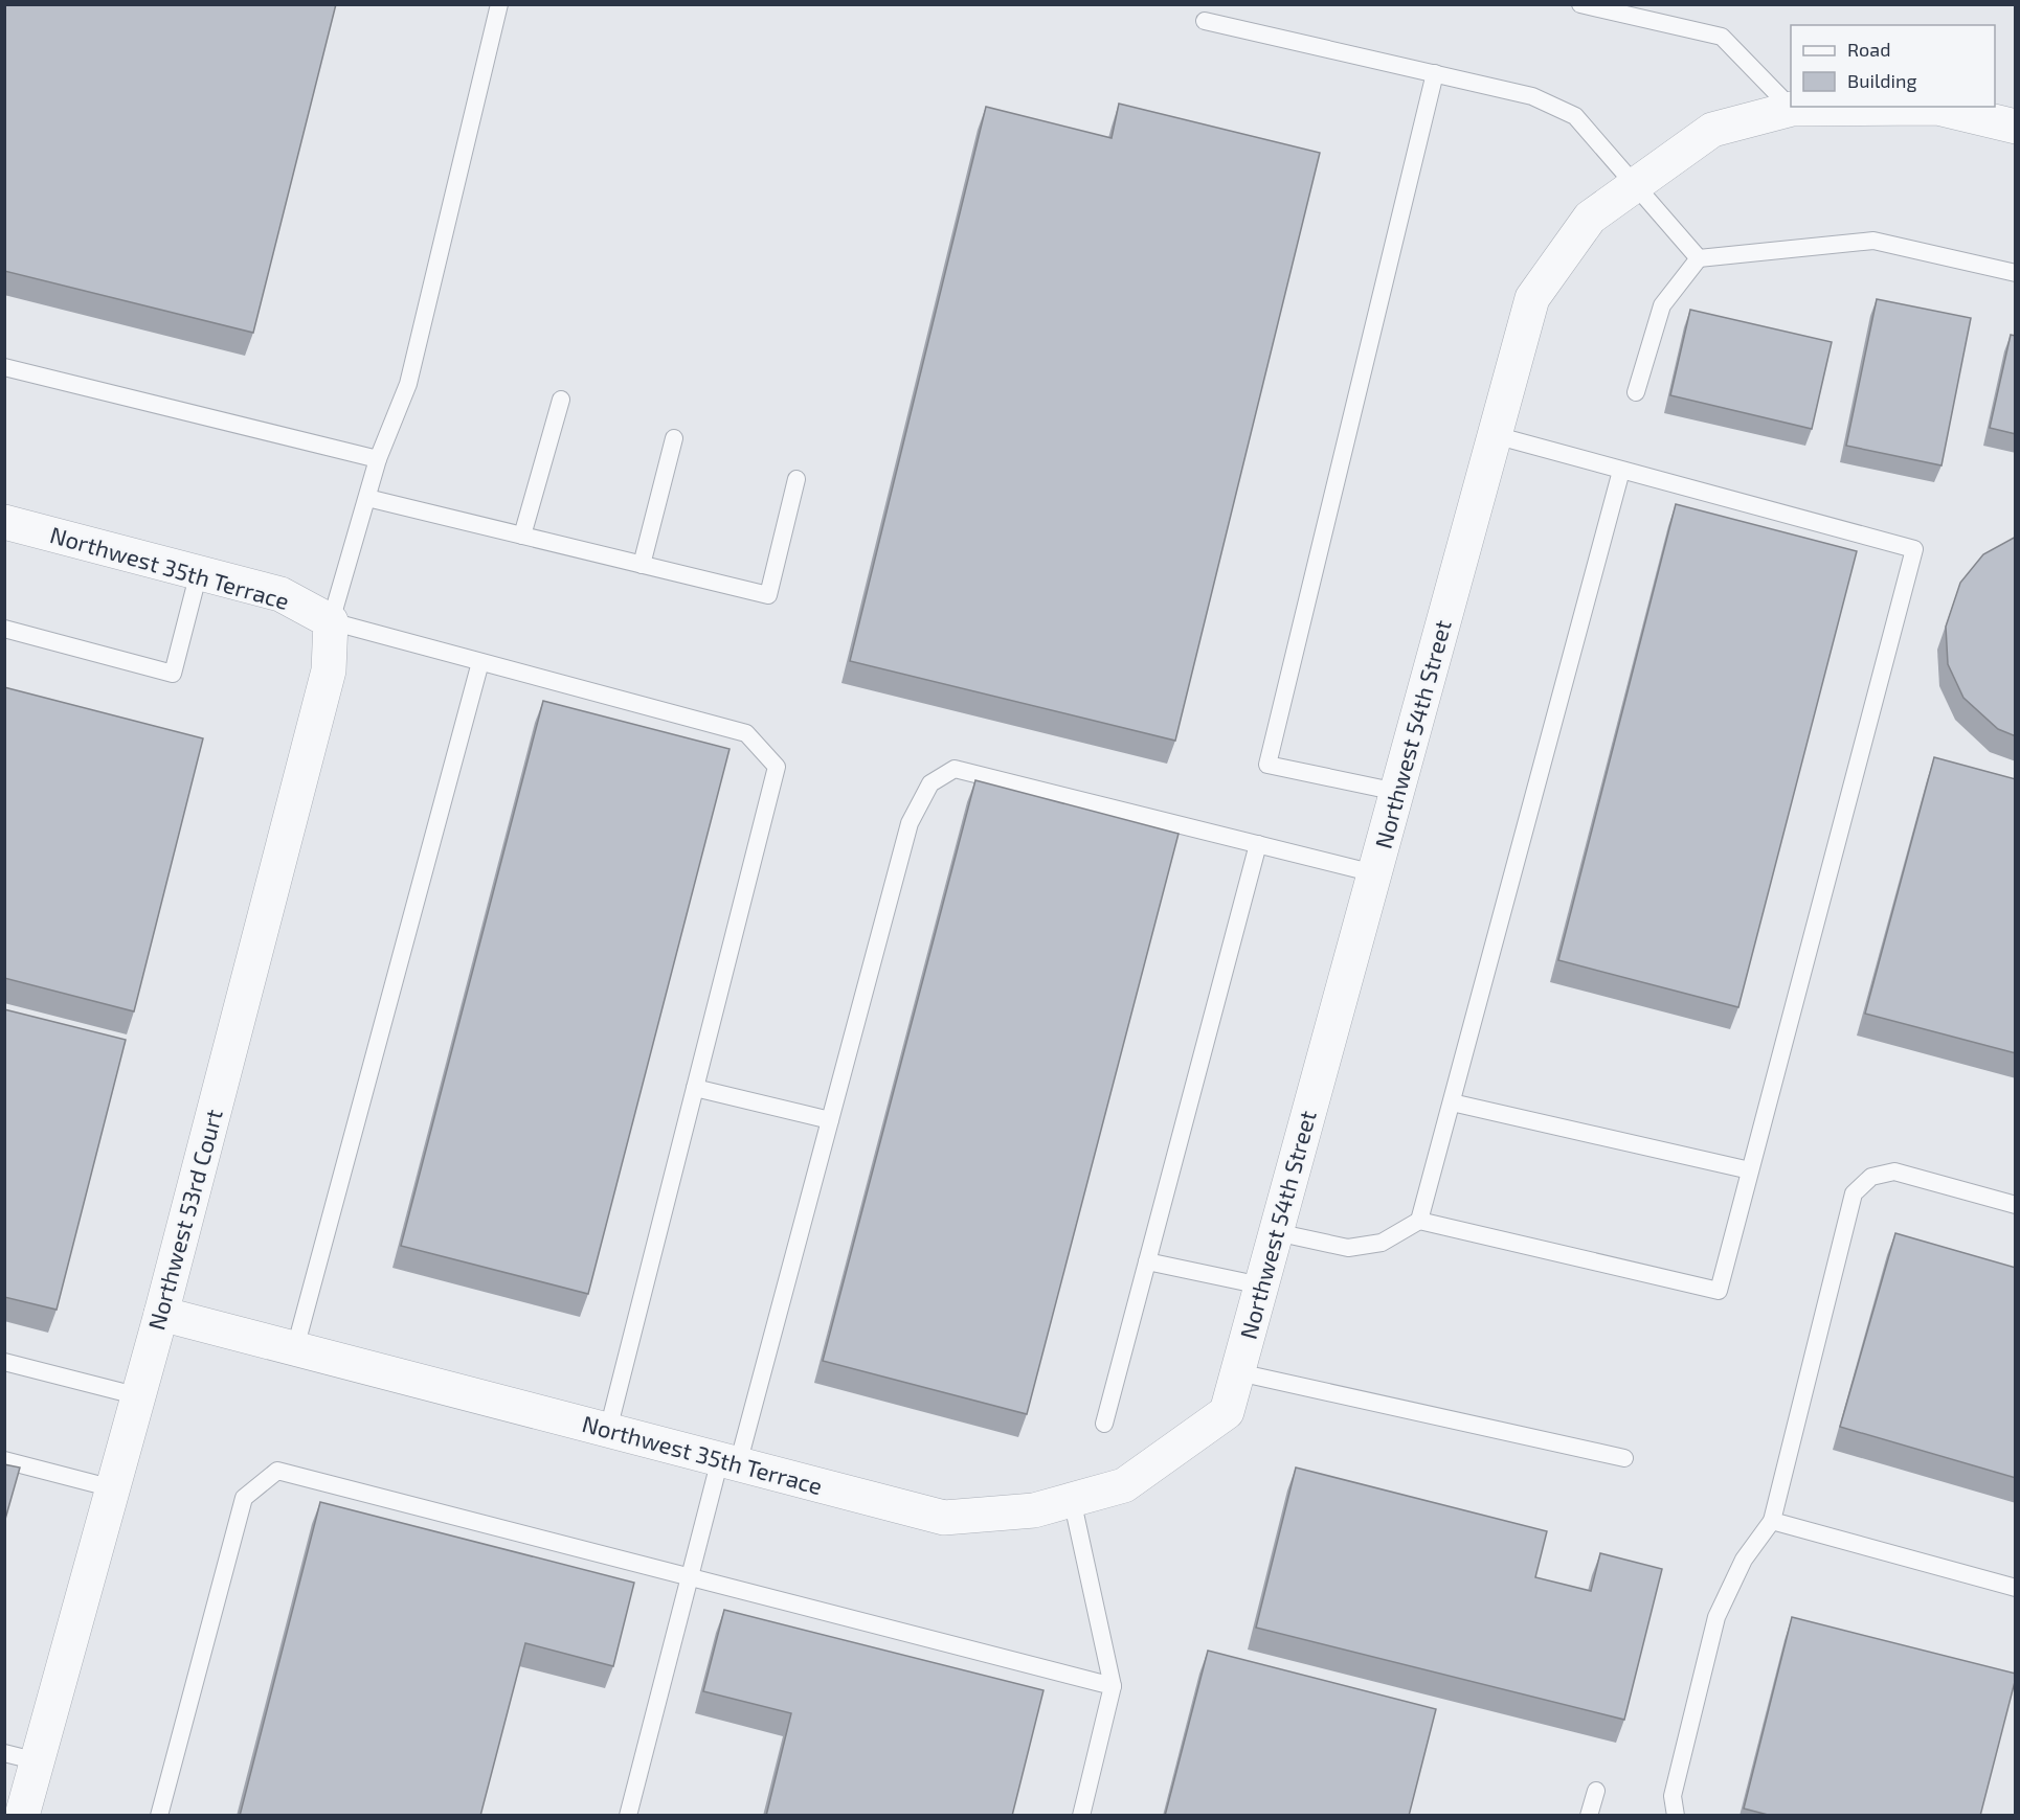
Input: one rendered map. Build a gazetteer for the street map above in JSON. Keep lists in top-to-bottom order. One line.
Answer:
{"streets":{"street":["Northwest 35th Terrace","Northwest 54th Street","Northwest 53rd Court"]},"crossings":[["Northwest 35th Terrace","Northwest 54th Street"],["Northwest 35th Terrace","Northwest 53rd Court"]],"legend":["Road","Building"]}
